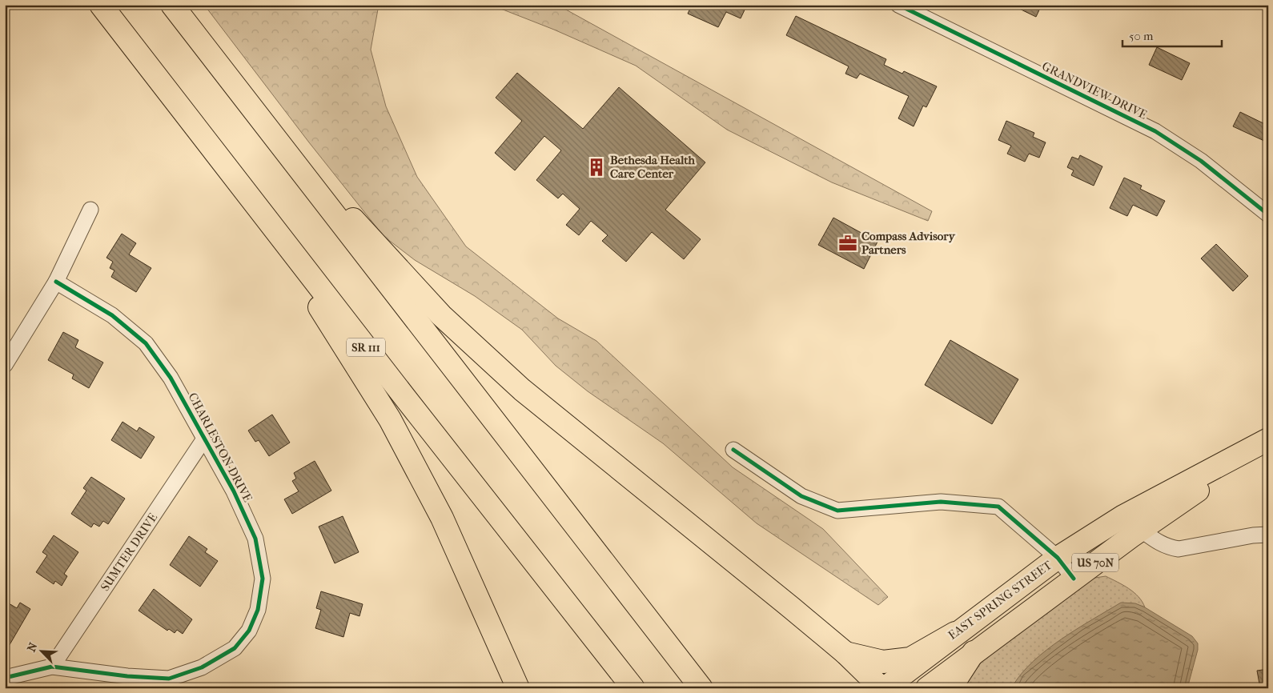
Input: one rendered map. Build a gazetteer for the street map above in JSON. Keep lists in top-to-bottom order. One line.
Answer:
{"streets":{"main road":["SR 111","US 70N","EAST SPRING STREET"],"street":["GRANDVIEW DRIVE","CHARLESTON DRIVE","SUMTER DRIVE"]},"crossings":[["CHARLESTON DRIVE","SUMTER DRIVE"]],"places":{"building":["Bethesda Health Care Center"],"office":["Compass Advisory Partners"]},"scale_bar":"50 m","north":"top left"}
